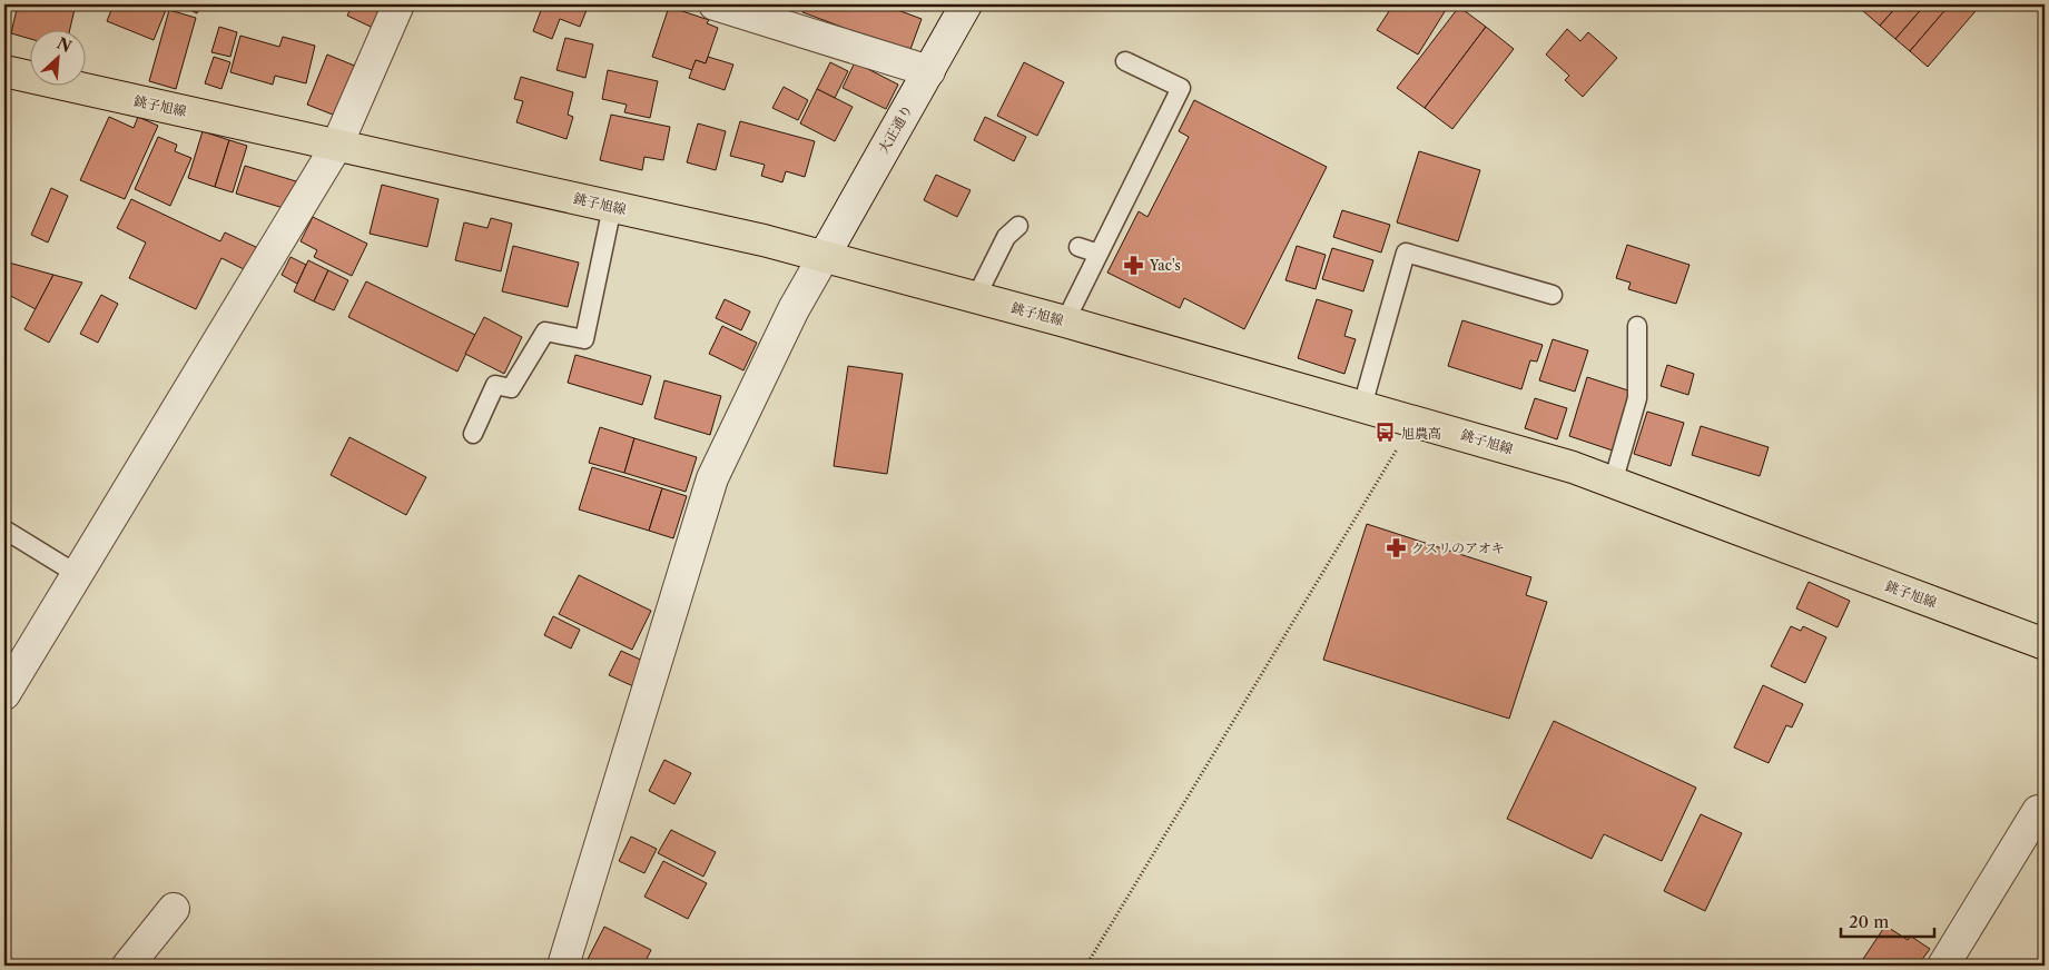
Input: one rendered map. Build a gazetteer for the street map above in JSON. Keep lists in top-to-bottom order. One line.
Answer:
{"streets":{"main road":["銚子旭線"],"street":["大正通り"]},"crossings":[["銚子旭線","大正通り"]],"places":{"pharmacy":["Yac's","クスリのアオキ"],"bus stop":["旭農高"]},"scale_bar":"20 m","north":"top right"}
